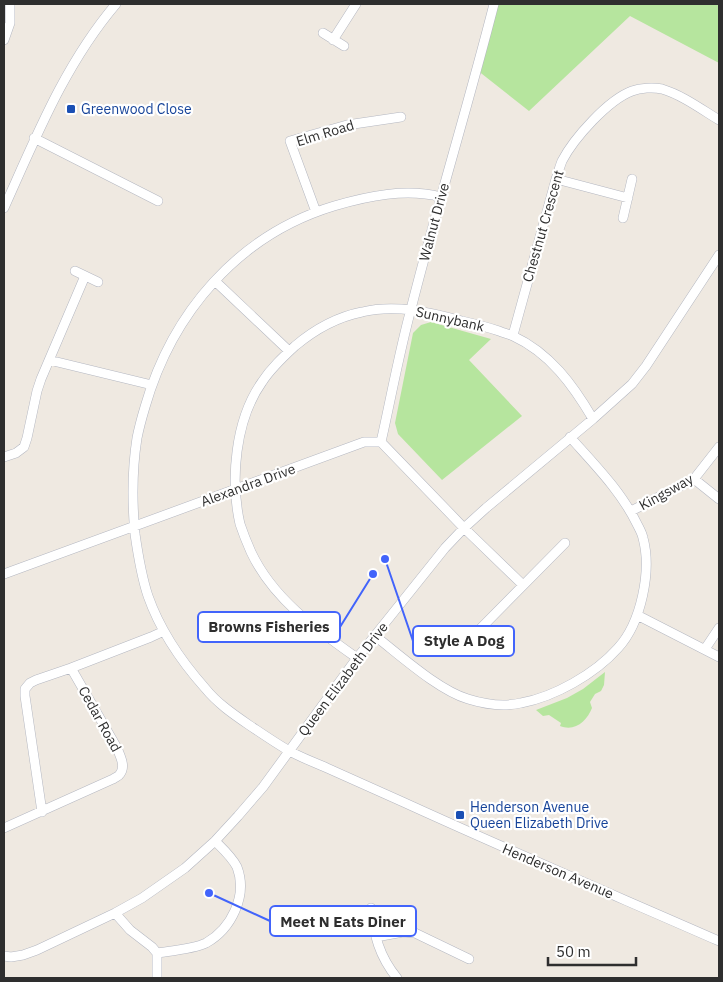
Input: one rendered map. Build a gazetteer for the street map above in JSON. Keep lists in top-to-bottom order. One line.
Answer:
{"streets":{"street":["Elm Road","Walnut Drive","Chestnut Crescent","Sunnybank","Alexandra Drive","Kingsway","Queen Elizabeth Drive","Cedar Road","Henderson Avenue"]},"crossings":[["Elm Road","Henderson Avenue"],["Walnut Drive","Sunnybank"],["Walnut Drive","Alexandra Drive"],["Walnut Drive","Henderson Avenue"],["Chestnut Crescent","Sunnybank"],["Sunnybank","Alexandra Drive"],["Sunnybank","Queen Elizabeth Drive"],["Alexandra Drive","Henderson Avenue"],["Queen Elizabeth Drive","Henderson Avenue"],["Cedar Road","Henderson Avenue"]],"places":{"transit":["Greenwood Close","Henderson Avenue Queen Elizabeth Drive"],"other":["Style A Dog","Browns Fisheries","Meet N Eats Diner"]},"scale_bar":"50 m"}
